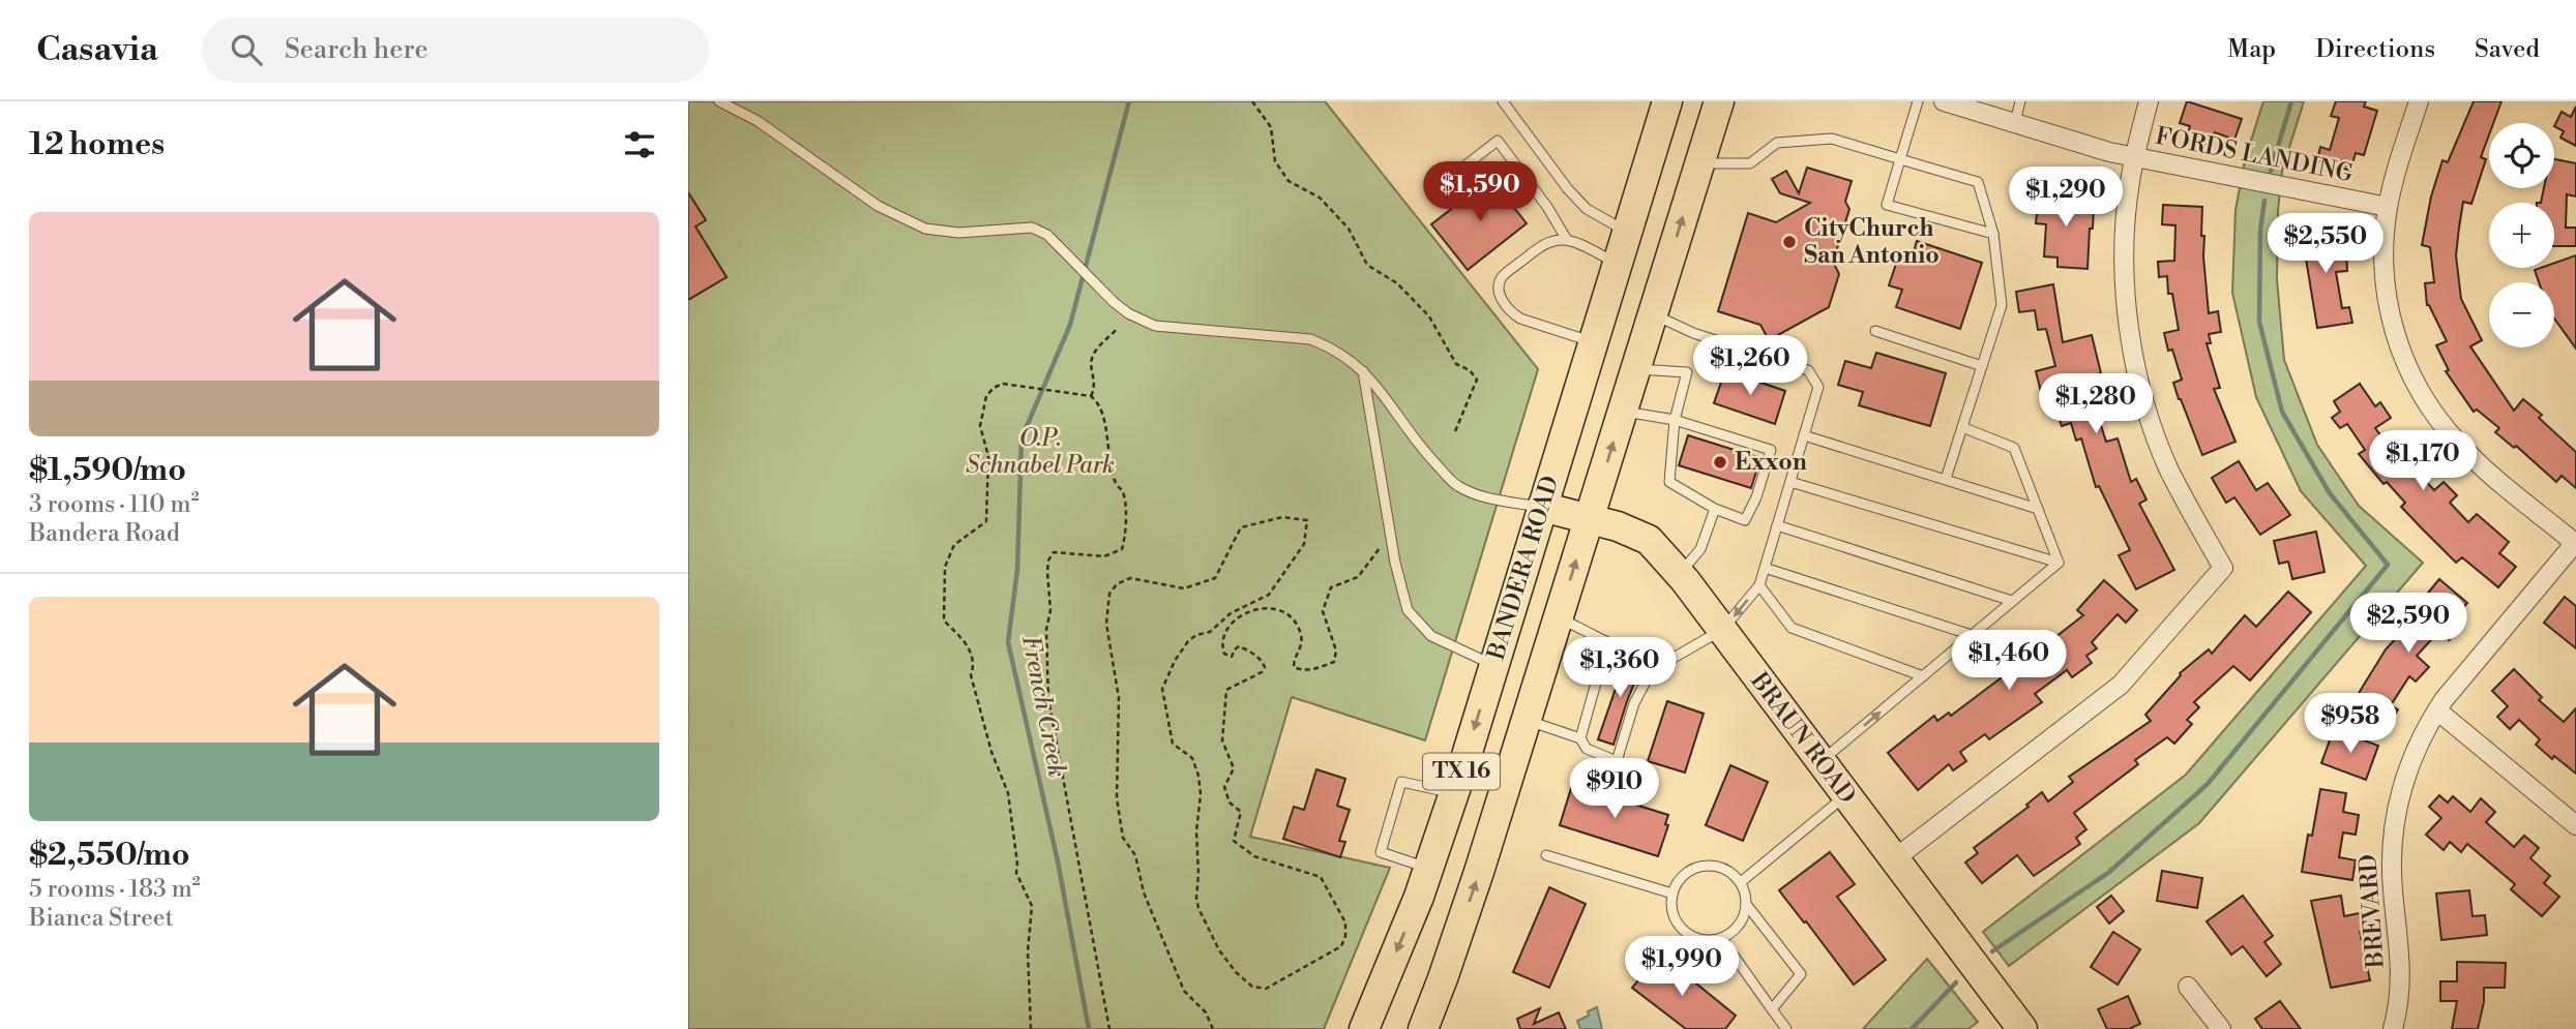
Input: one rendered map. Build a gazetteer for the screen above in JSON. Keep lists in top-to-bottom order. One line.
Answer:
{"streets":{"main road":["BANDERA ROAD","BRAUN ROAD","TX 16"],"street":["FORDS LANDING","BREVARD"]},"crossings":[["BANDERA ROAD","BRAUN ROAD"]],"water":["French Creek"],"parks":["O.P. Schnabel Park"],"places":["CityChurch San Antonio","Exxon"],"page":{"header":"Casavia","search":"Search here","nav":["Map","Directions","Saved"],"heading":"12 homes","map_buttons":["+","−"],"price":["$1,590","$1,290","$2,550","$1,260","$1,280","$1,170","$2,590","$1,460","$1,360","$958","$910","$1,990"],"list":[{"name":"$1,590/mo","note":"3 rooms · 110 m² · Bandera Road"},{"name":"$2,550/mo","note":"5 rooms · 183 m² · Bianca Street"}]}}
